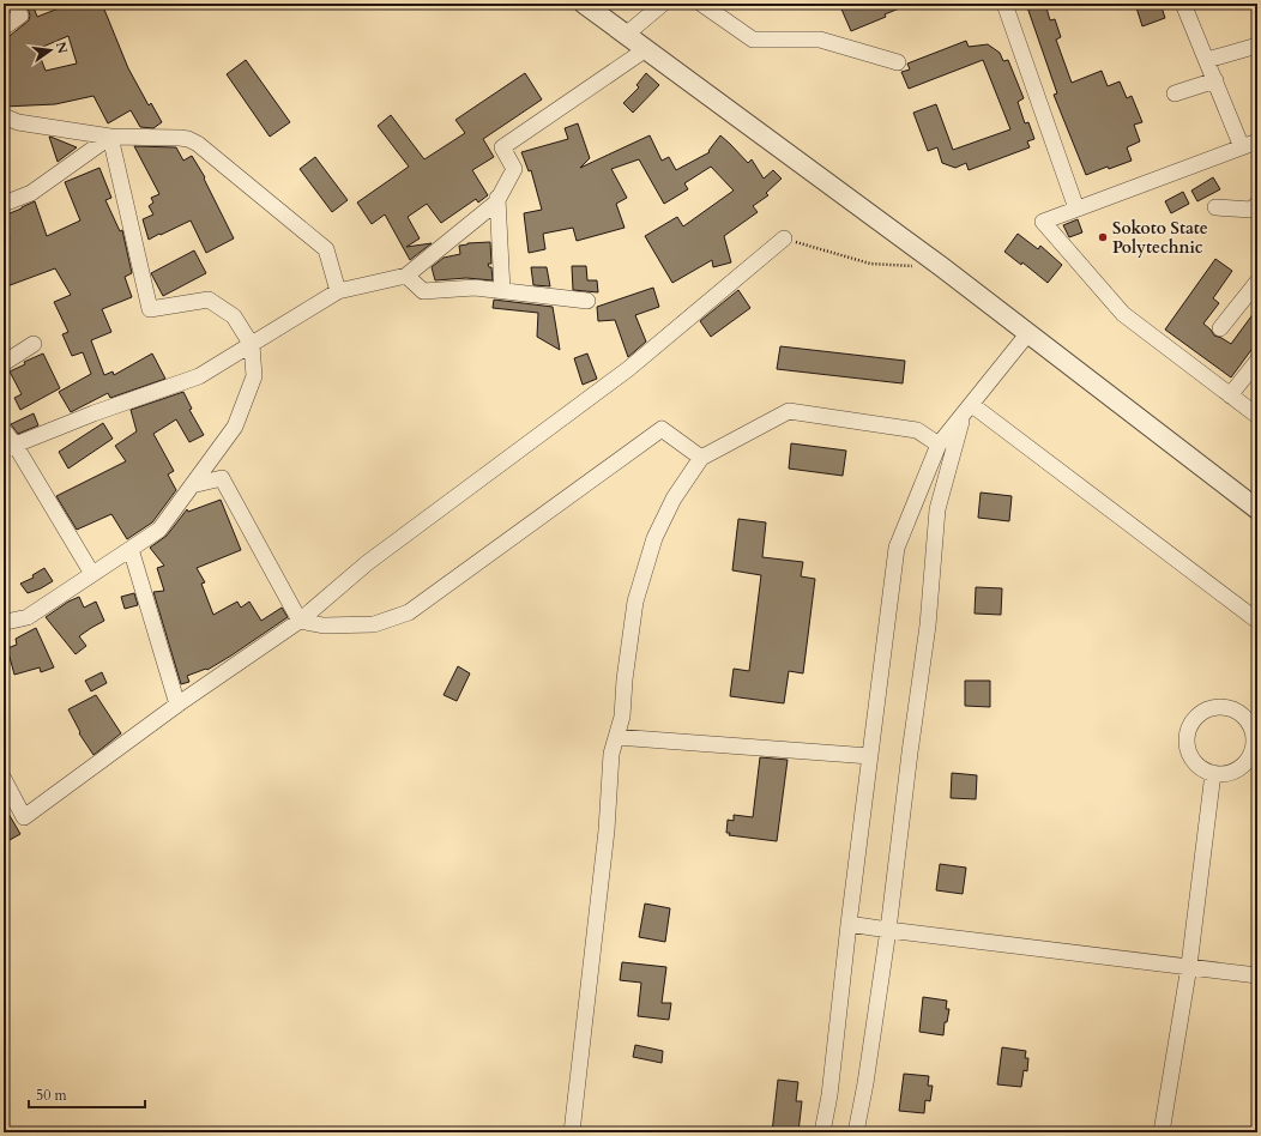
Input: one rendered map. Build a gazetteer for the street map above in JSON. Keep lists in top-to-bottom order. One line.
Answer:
{"places":["Sokoto State Polytechnic"],"scale_bar":"50 m","north":"right"}
